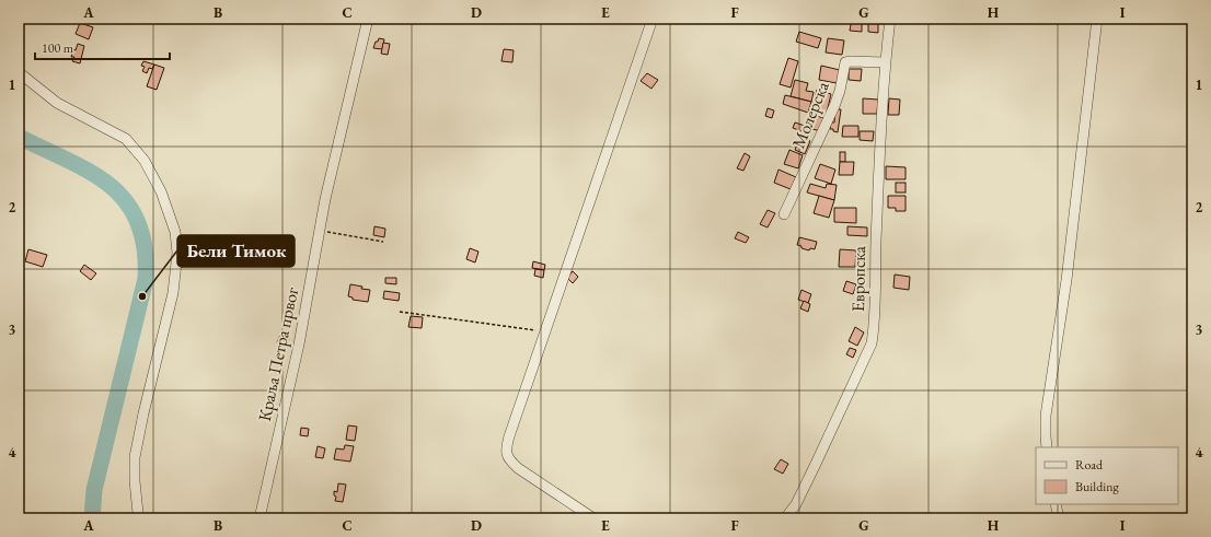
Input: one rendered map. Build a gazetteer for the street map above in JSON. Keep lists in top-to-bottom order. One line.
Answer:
{"streets":{"street":["Молерска","Европска","Краља Петра првог"]},"crossings":[["Молерска","Европска"]],"places":["Бели Тимок"],"legend":["Road","Building"],"scale_bar":"100 m","grid":{"columns":["A","B","C","D","E","F","G","H","I"],"rows":["1","2","3","4"]}}
